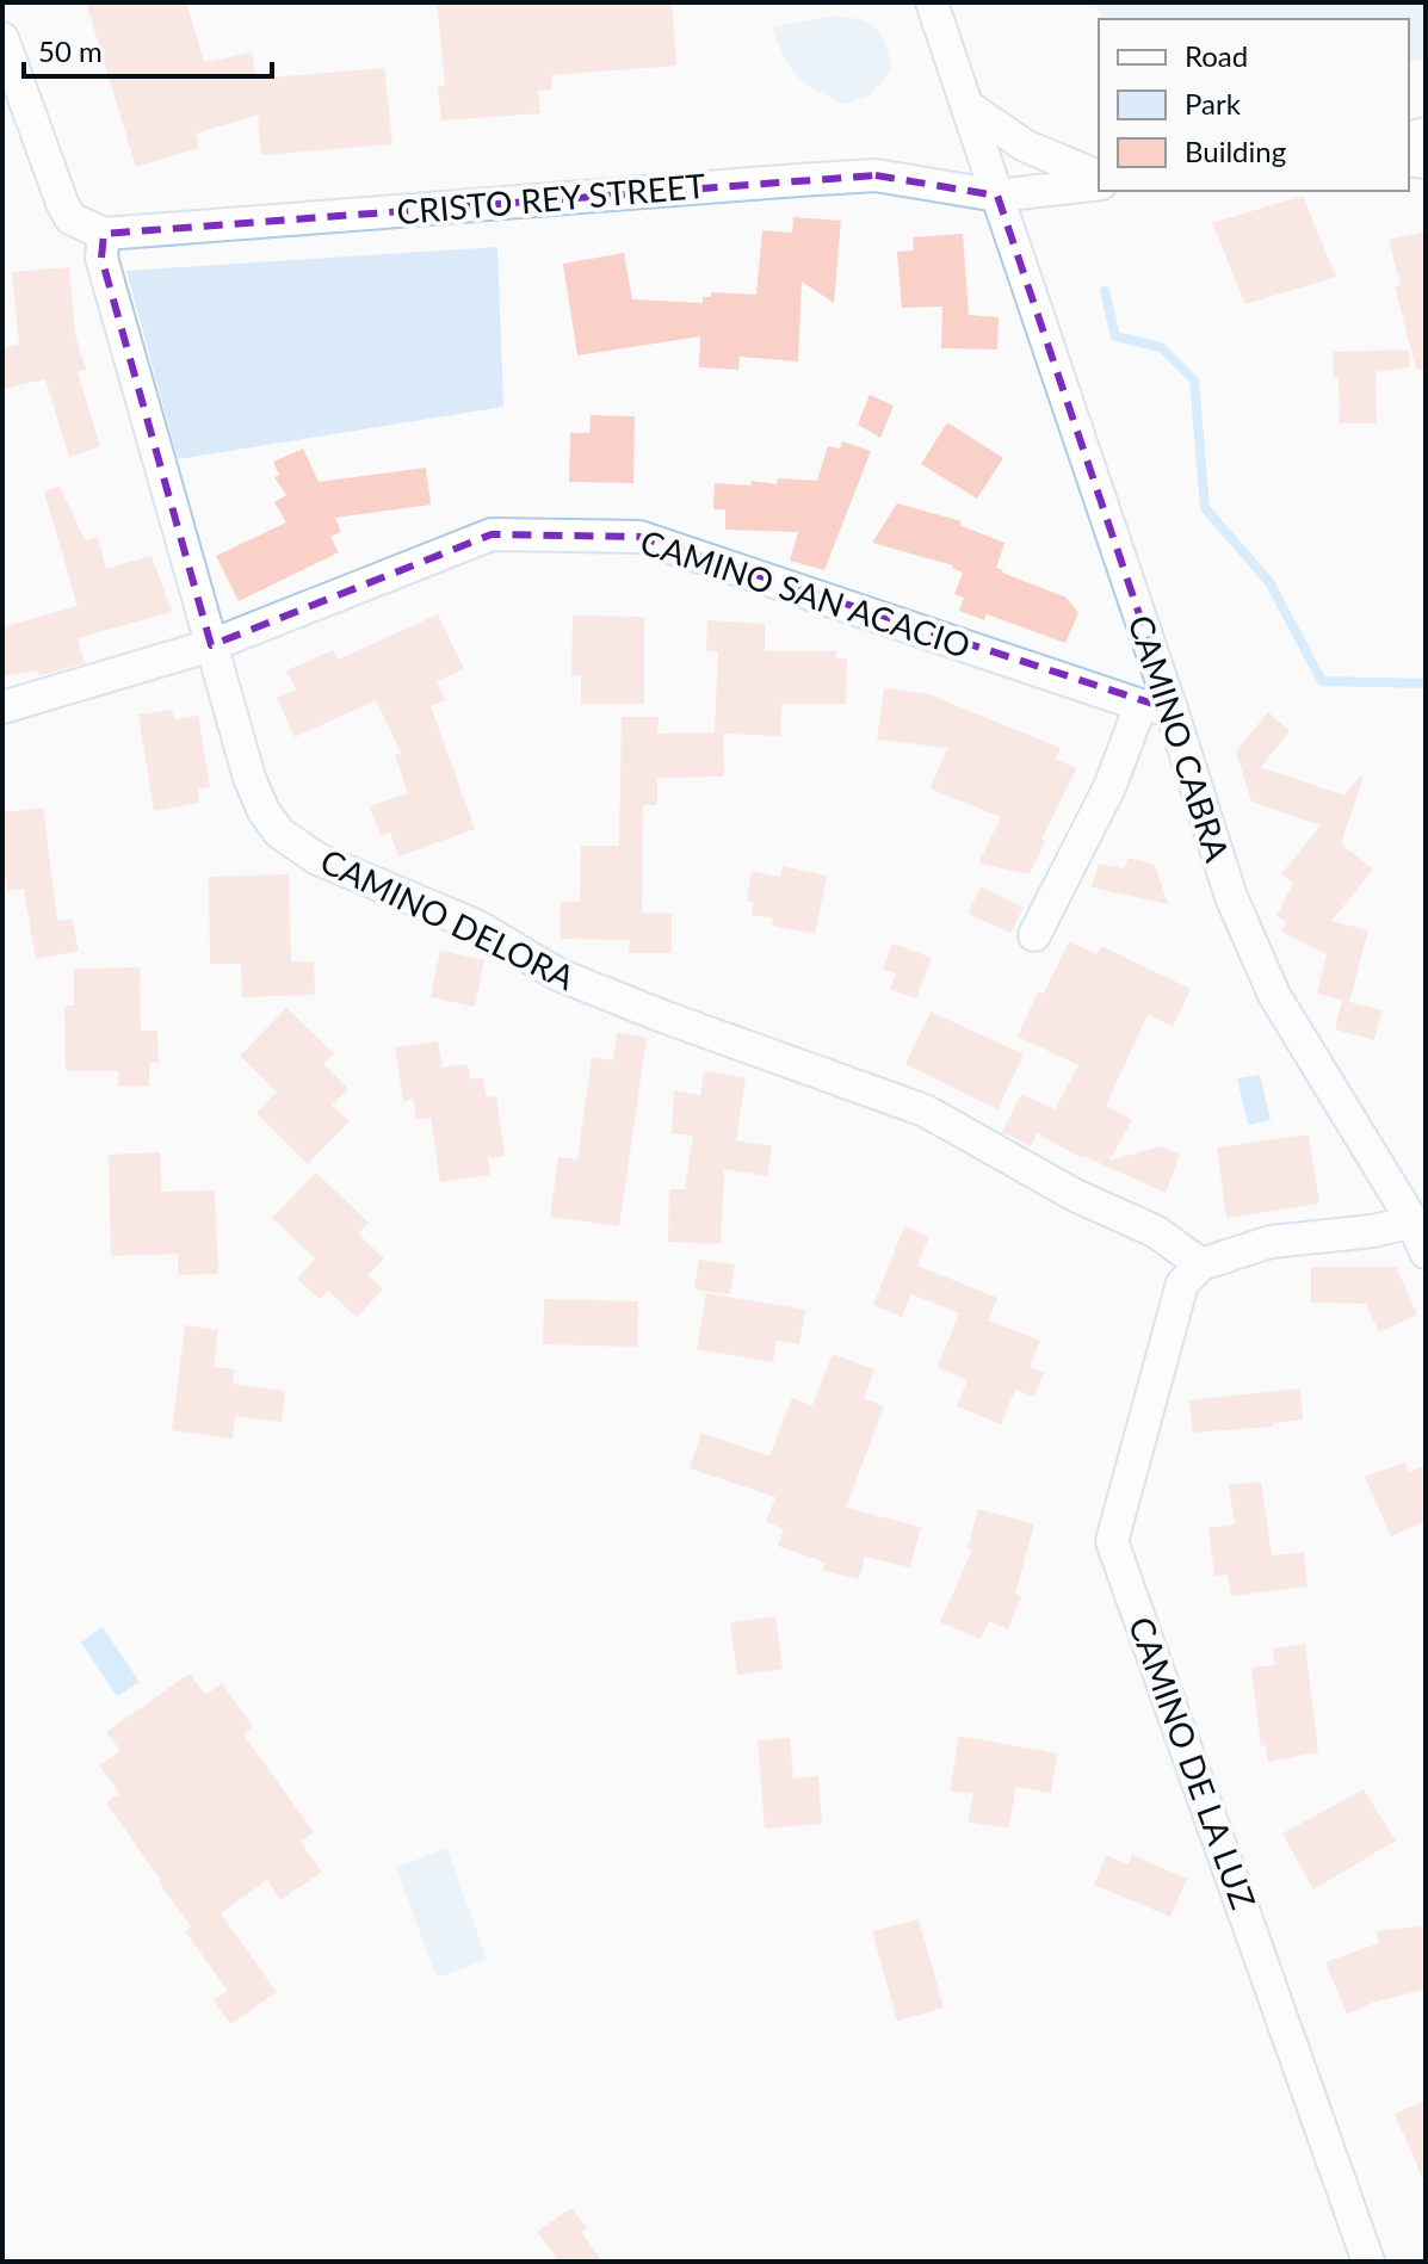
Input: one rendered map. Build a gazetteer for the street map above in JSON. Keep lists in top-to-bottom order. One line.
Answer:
{"streets":{"street":["CRISTO REY STREET","CAMINO SAN ACACIO","CAMINO CABRA","CAMINO DELORA","CAMINO DE LA LUZ"]},"crossings":[["CRISTO REY STREET","CAMINO CABRA"],["CRISTO REY STREET","CAMINO DELORA"],["CAMINO SAN ACACIO","CAMINO CABRA"],["CAMINO SAN ACACIO","CAMINO DELORA"],["CAMINO DELORA","CAMINO DE LA LUZ"]],"legend":["Road","Park","Building"],"scale_bar":"50 m"}
